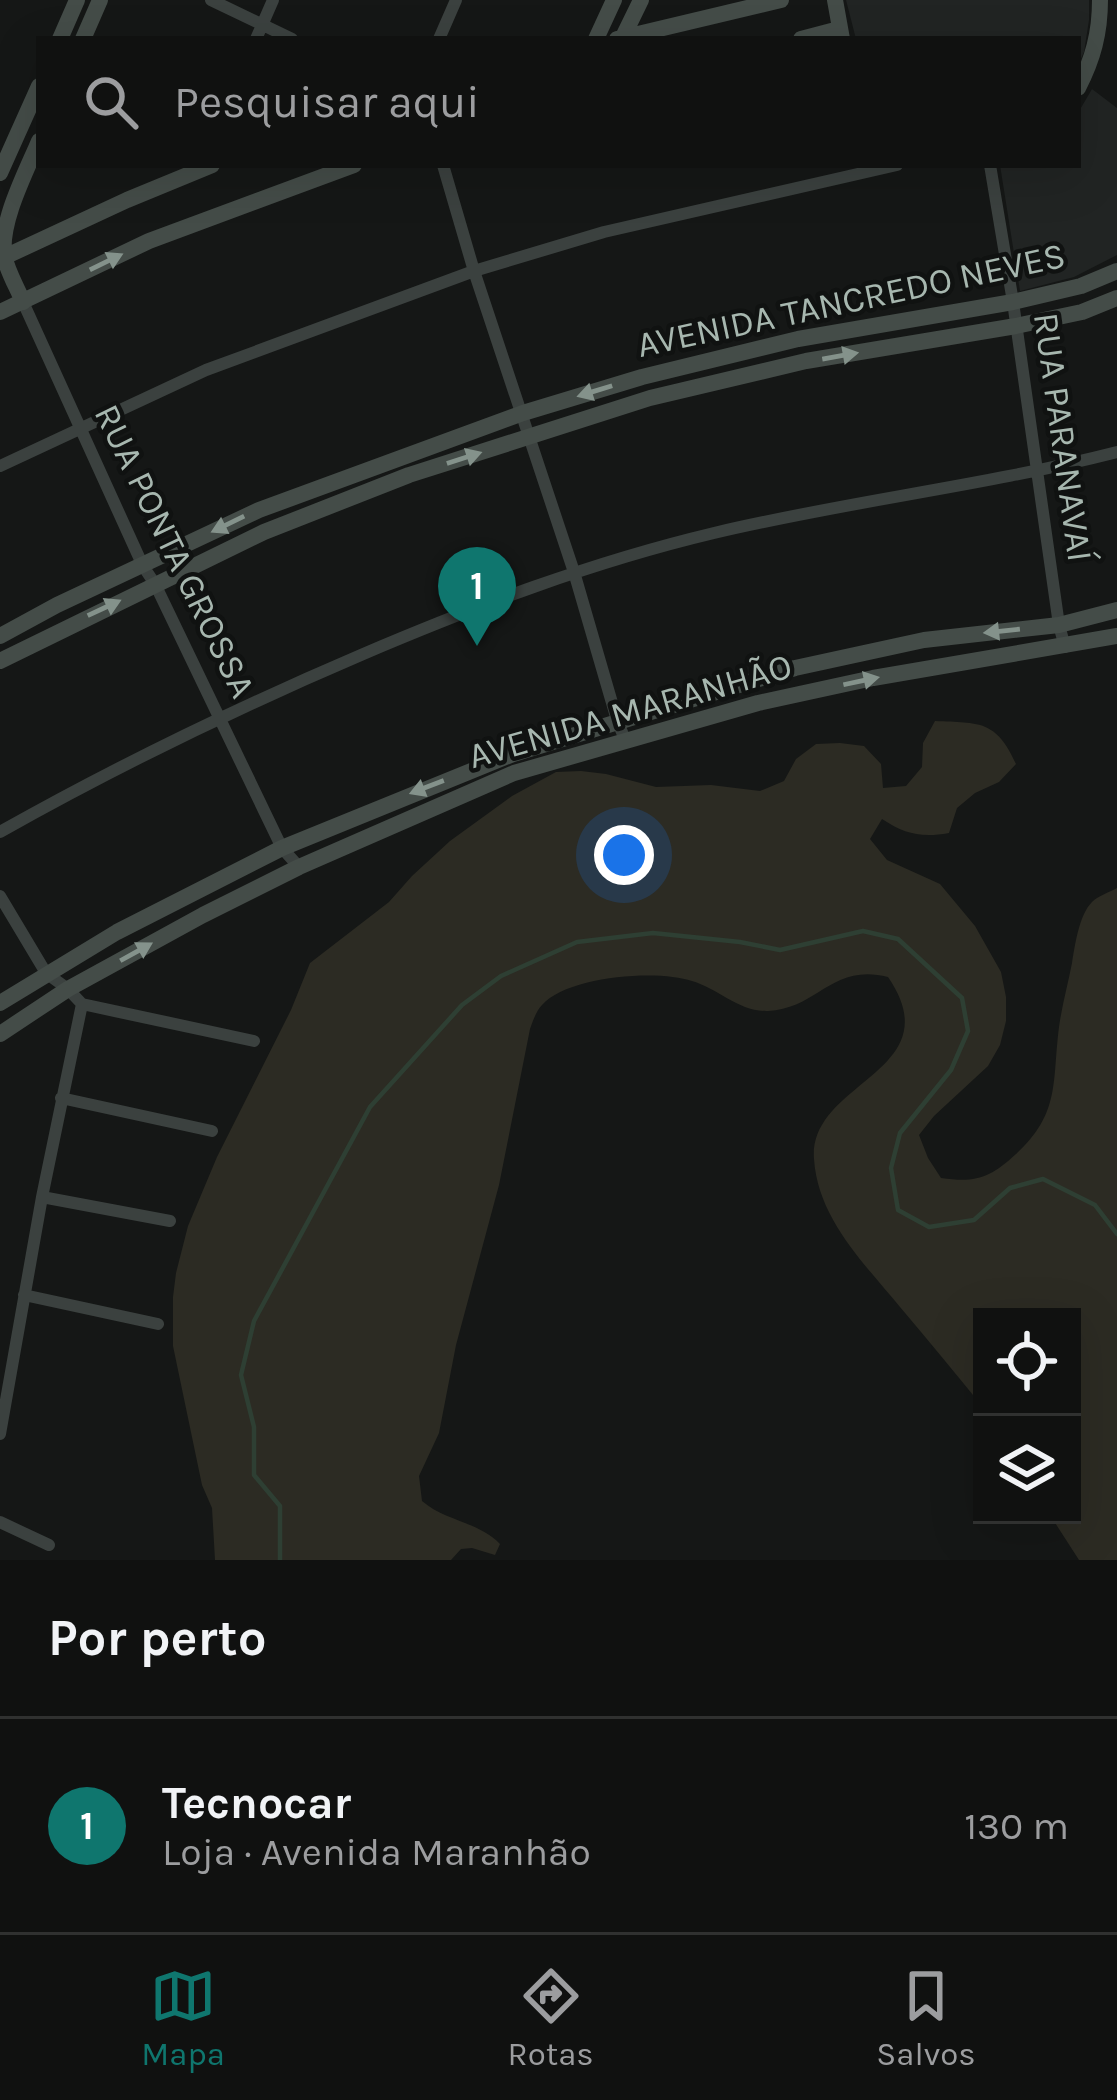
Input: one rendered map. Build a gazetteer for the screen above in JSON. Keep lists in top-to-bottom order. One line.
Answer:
{"streets":{"street":["AVENIDA TANCREDO NEVES","RUA PARANAVAÍ","RUA PONTA GROSSA","AVENIDA MARANHÃO"]},"crossings":[["AVENIDA TANCREDO NEVES","RUA PARANAVAÍ"],["AVENIDA TANCREDO NEVES","RUA PONTA GROSSA"],["RUA PARANAVAÍ","AVENIDA MARANHÃO"],["RUA PONTA GROSSA","AVENIDA MARANHÃO"]],"page":{"search":"Pesquisar aqui","pins":"1","heading":"Por perto","list":[{"mark":"1","name":"Tecnocar","note":"Loja · Avenida Maranhão","value":"130 m"}],"nav":["Mapa","Rotas","Salvos"]}}
